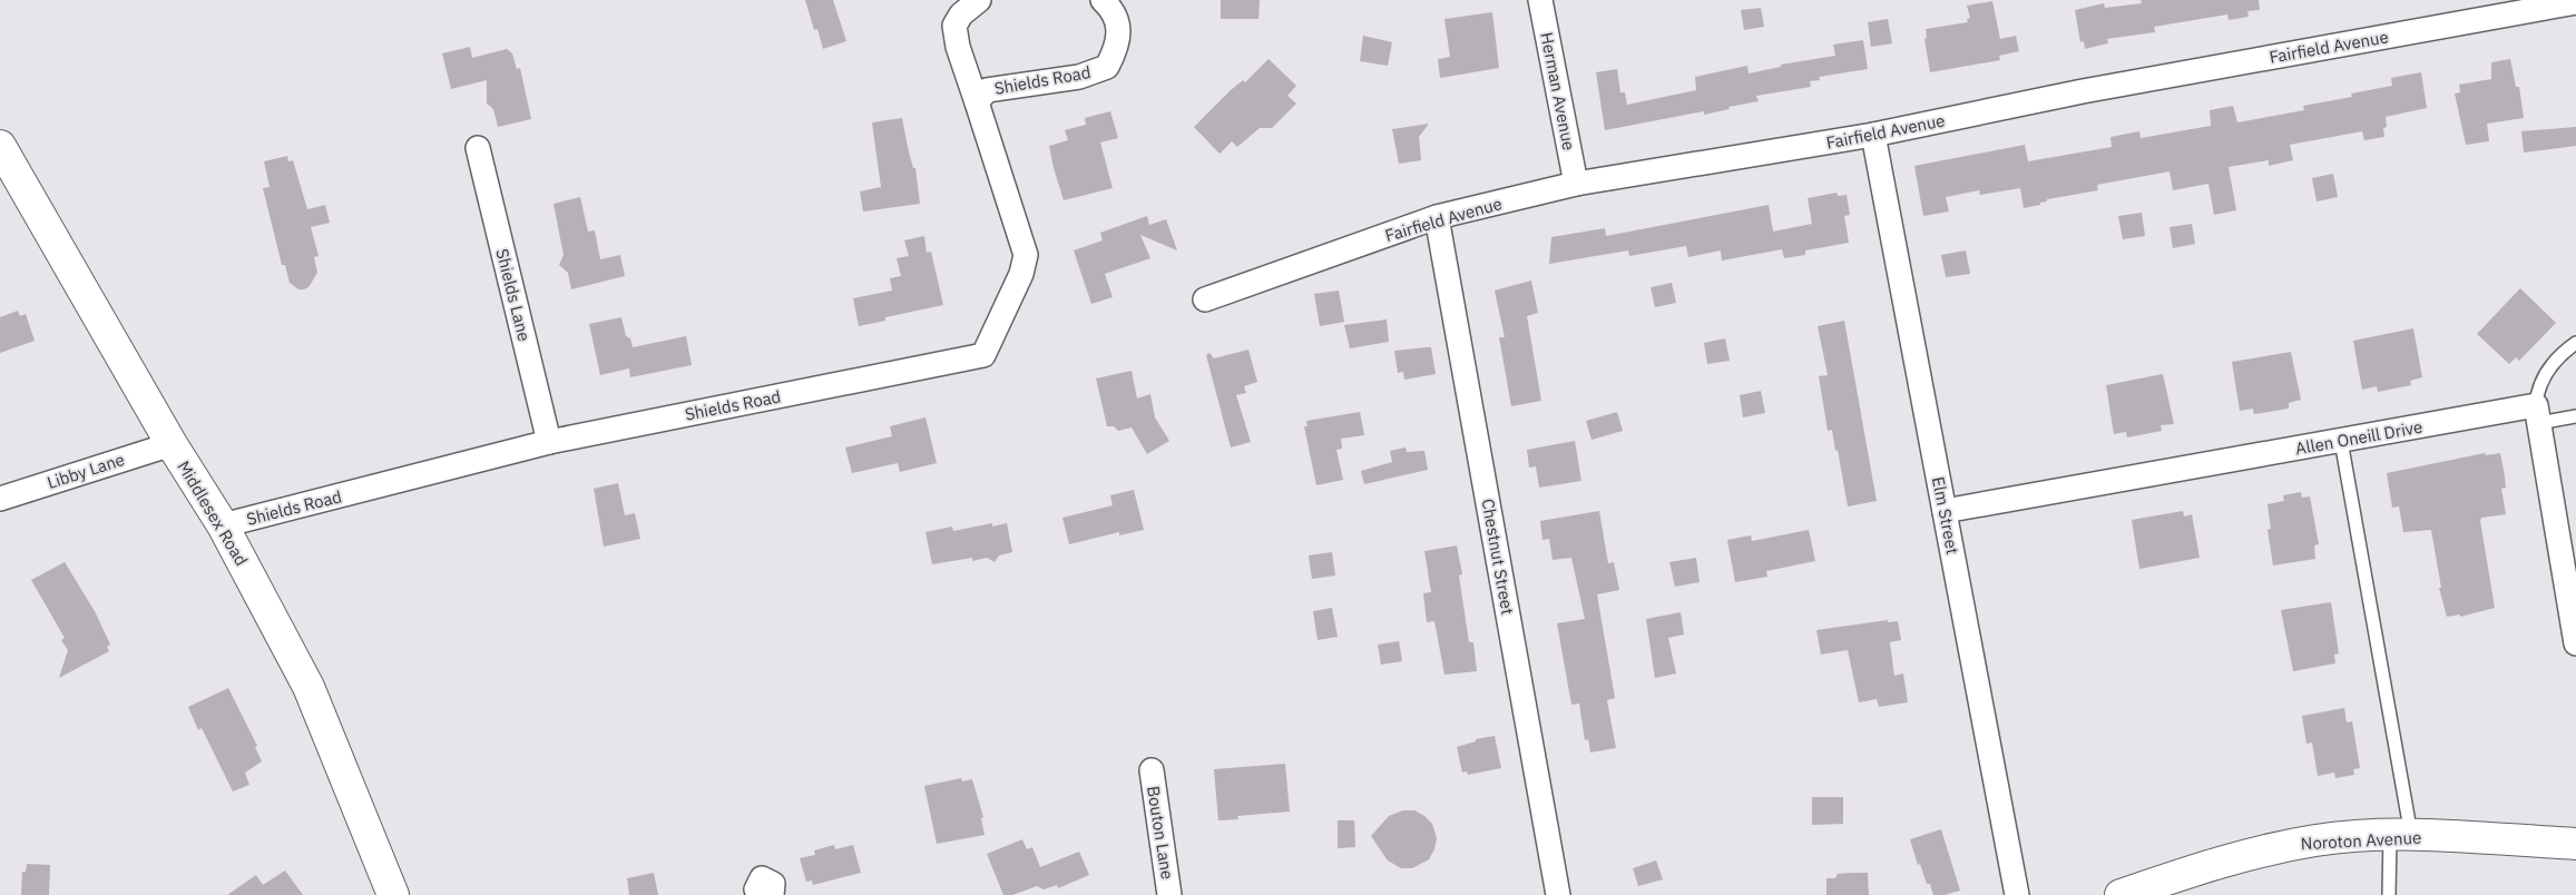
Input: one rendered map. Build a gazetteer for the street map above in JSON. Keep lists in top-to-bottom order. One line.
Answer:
{"streets":{"main road":["Middlesex Road","Noroton Avenue"],"street":["Fairfield Avenue","Shields Road","Herman Avenue","Shields Lane","Allen Oneill Drive","Libby Lane","Elm Street","Chestnut Street","Bouton Lane"]},"crossings":[["Fairfield Avenue","Herman Avenue"],["Fairfield Avenue","Elm Street"],["Fairfield Avenue","Chestnut Street"],["Shields Road","Shields Lane"],["Shields Road","Middlesex Road"],["Allen Oneill Drive","Elm Street"],["Libby Lane","Middlesex Road"]]}
